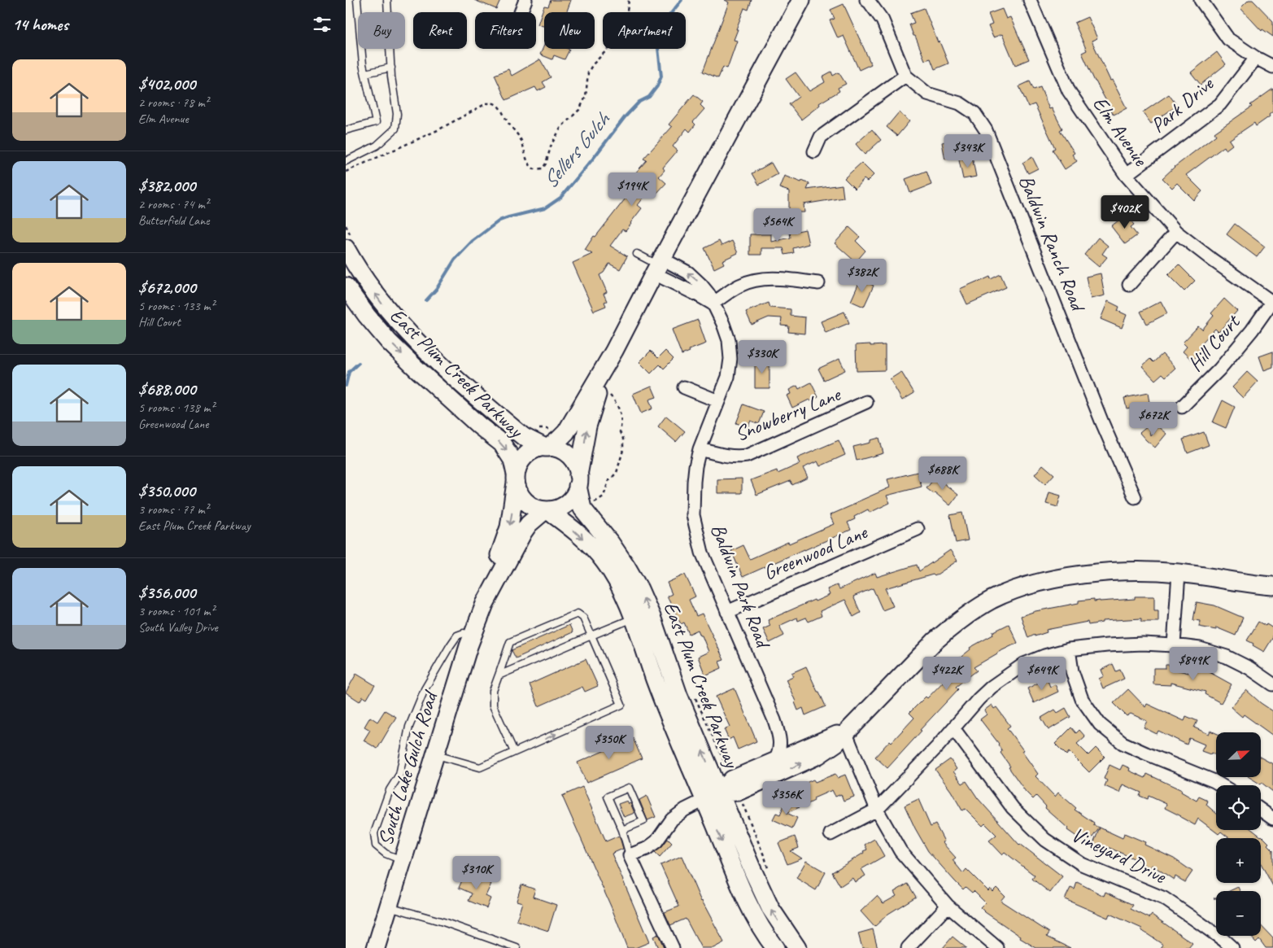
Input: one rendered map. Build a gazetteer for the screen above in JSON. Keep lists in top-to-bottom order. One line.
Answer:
{"streets":{"main road":["East Plum Creek Parkway","South Lake Gulch Road"],"street":["Park Drive","Elm Avenue","Baldwin Ranch Road","Hill Court","Snowberry Lane","Greenwood Lane","Baldwin Park Road","Vineyard Drive"]},"crossings":[["Park Drive","Elm Avenue"],["Elm Avenue","Hill Court"],["East Plum Creek Parkway","South Lake Gulch Road"],["Snowberry Lane","Baldwin Park Road"],["Greenwood Lane","Baldwin Park Road"]],"water":["Sellers Gulch"],"north":"top right","page":{"heading":"14 homes","chip":["Buy","Rent","Filters","New","Apartment"],"list":[{"name":"$402,000","note":"2 rooms · 78 m² · Elm Avenue"},{"name":"$382,000","note":"2 rooms · 74 m² · Butterfield Lane"},{"name":"$672,000","note":"5 rooms · 133 m² · Hill Court"},{"name":"$688,000","note":"5 rooms · 138 m² · Greenwood Lane"},{"name":"$350,000","note":"3 rooms · 77 m² · East Plum Creek Parkway"},{"name":"$356,000","note":"3 rooms · 101 m² · South Valley Drive"}],"price":["$343K","$194K","$402K","$564K","$382K","$330K","$672K","$688K","$849K","$422K","$649K","$350K","$356K","$310K"],"map_buttons":["+","−"]}}
